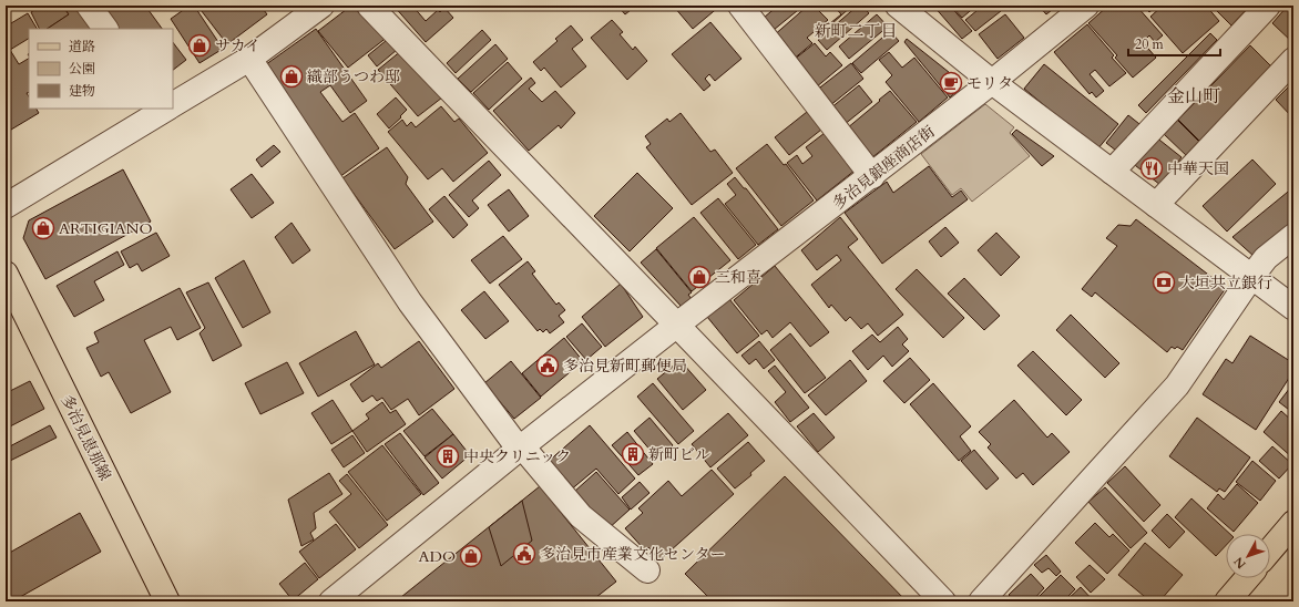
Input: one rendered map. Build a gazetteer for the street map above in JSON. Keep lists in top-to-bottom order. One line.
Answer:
{"streets":{"main road":["多治見恵那線"],"street":["多治見銀座商店街"]},"districts":["新町二丁目","金山町"],"places":{"shop":["サカイ","織部うつわ邸","ARTIGIANO","三和喜","ADO"],"cafe":["モリタ"],"restaurant":["中華天国"],"bank":["大垣共立銀行"],"public building":["多治見新町郵便局","多治見市産業文化センター"],"building":["新町ビル","中央クリニック"]},"legend":["道路","公園","建物"],"scale_bar":"20 m","north":"bottom left"}
